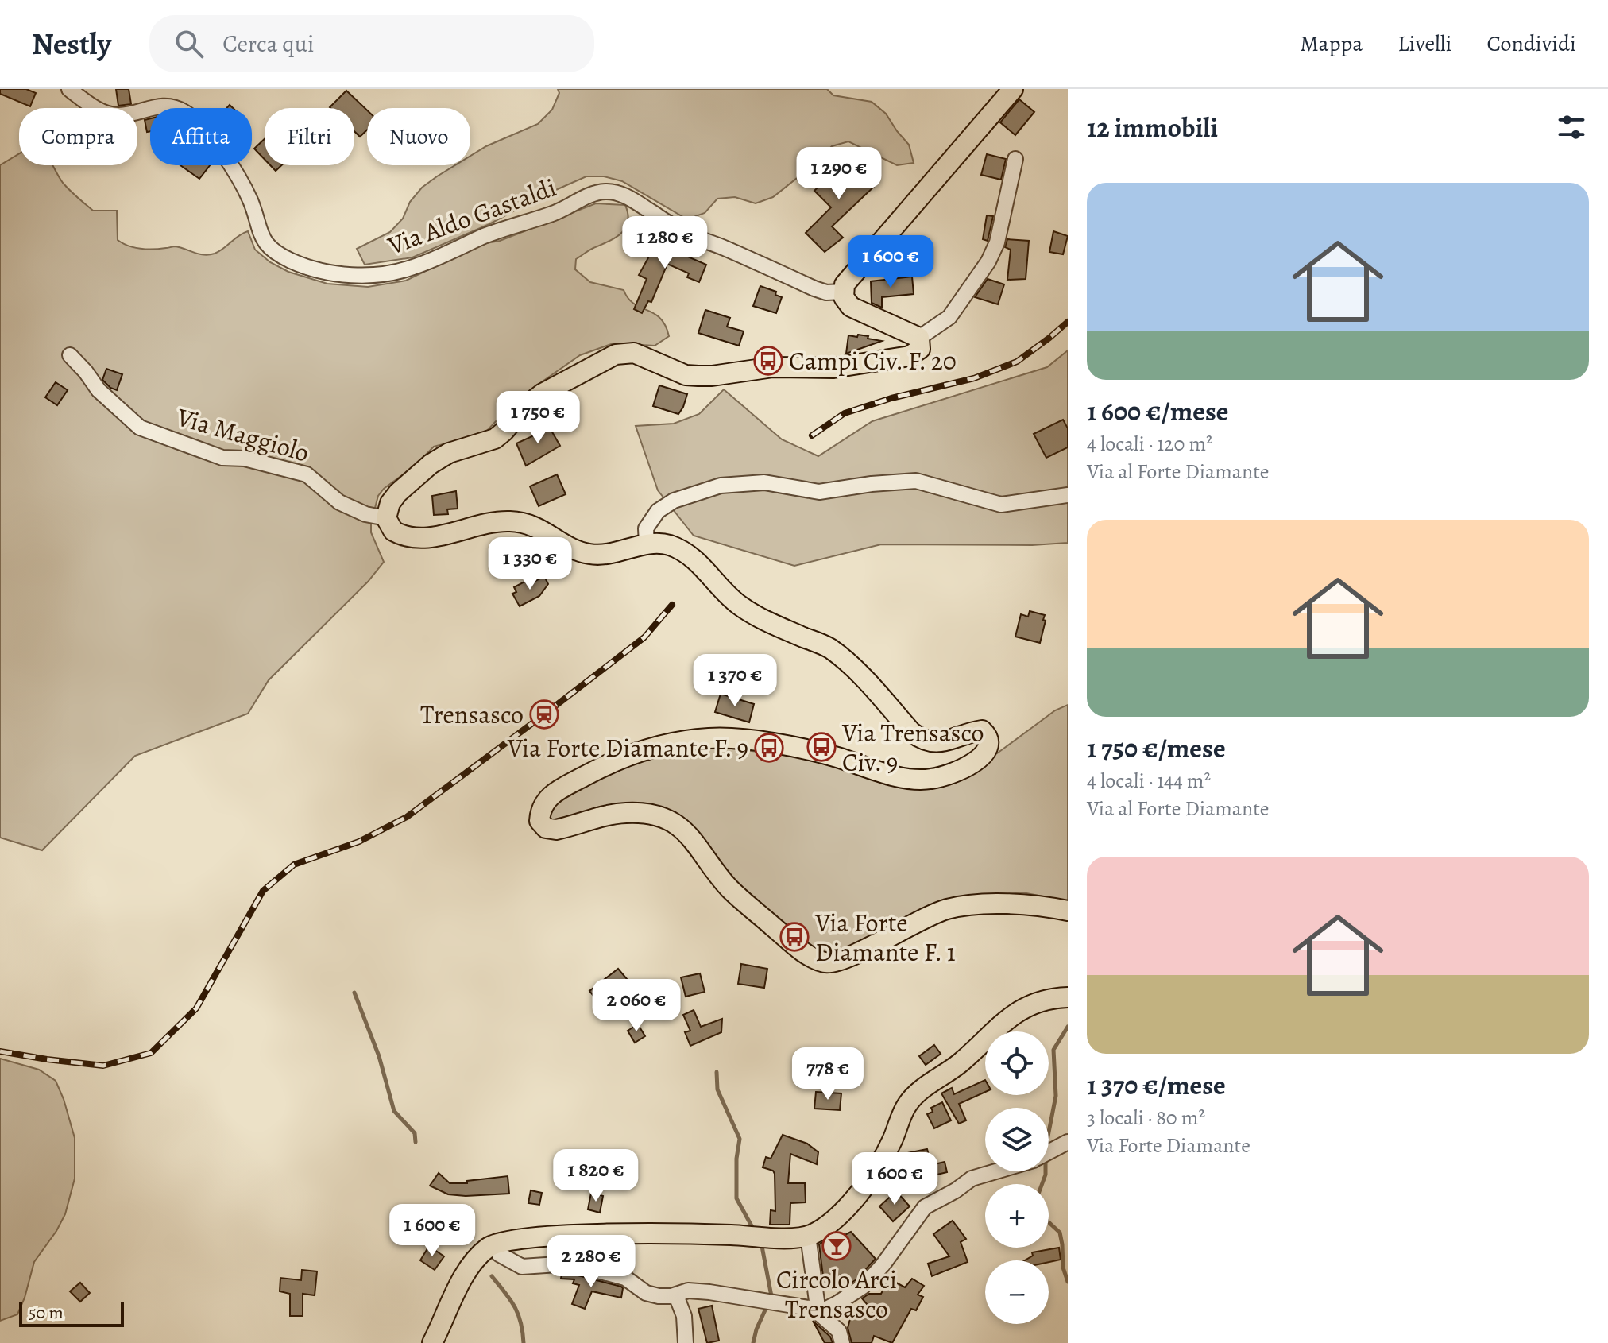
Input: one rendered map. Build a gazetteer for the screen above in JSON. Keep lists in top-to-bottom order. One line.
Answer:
{"streets":{"street":["Via Aldo Gastaldi","Via Maggiolo"]},"places":{"bus stop":["Campi Civ. F. 20","Via Trensasco Civ. 9","Via Forte Diamante F. 9","Via Forte Diamante F. 1"],"station":["Trensasco"],"bar":["Circolo Arci Trensasco"]},"scale_bar":"50 m","page":{"header":"Nestly","search":"Cerca qui","nav":["Mappa","Livelli","Condividi"],"heading":"12 immobili","chip":["Compra","Affitta","Filtri","Nuovo"],"price":["1 290 €","1 280 €","1 600 €","1 750 €","1 330 €","1 370 €","2 060 €","778 €","1 820 €","1 600 €","1 600 €","2 280 €"],"list":[{"name":"1 600 €/mese","note":"4 locali · 120 m² · Via al Forte Diamante"},{"name":"1 750 €/mese","note":"4 locali · 144 m² · Via al Forte Diamante"},{"name":"1 370 €/mese","note":"3 locali · 80 m² · Via Forte Diamante"}],"map_buttons":["+","−"],"scale":"50 m"}}
